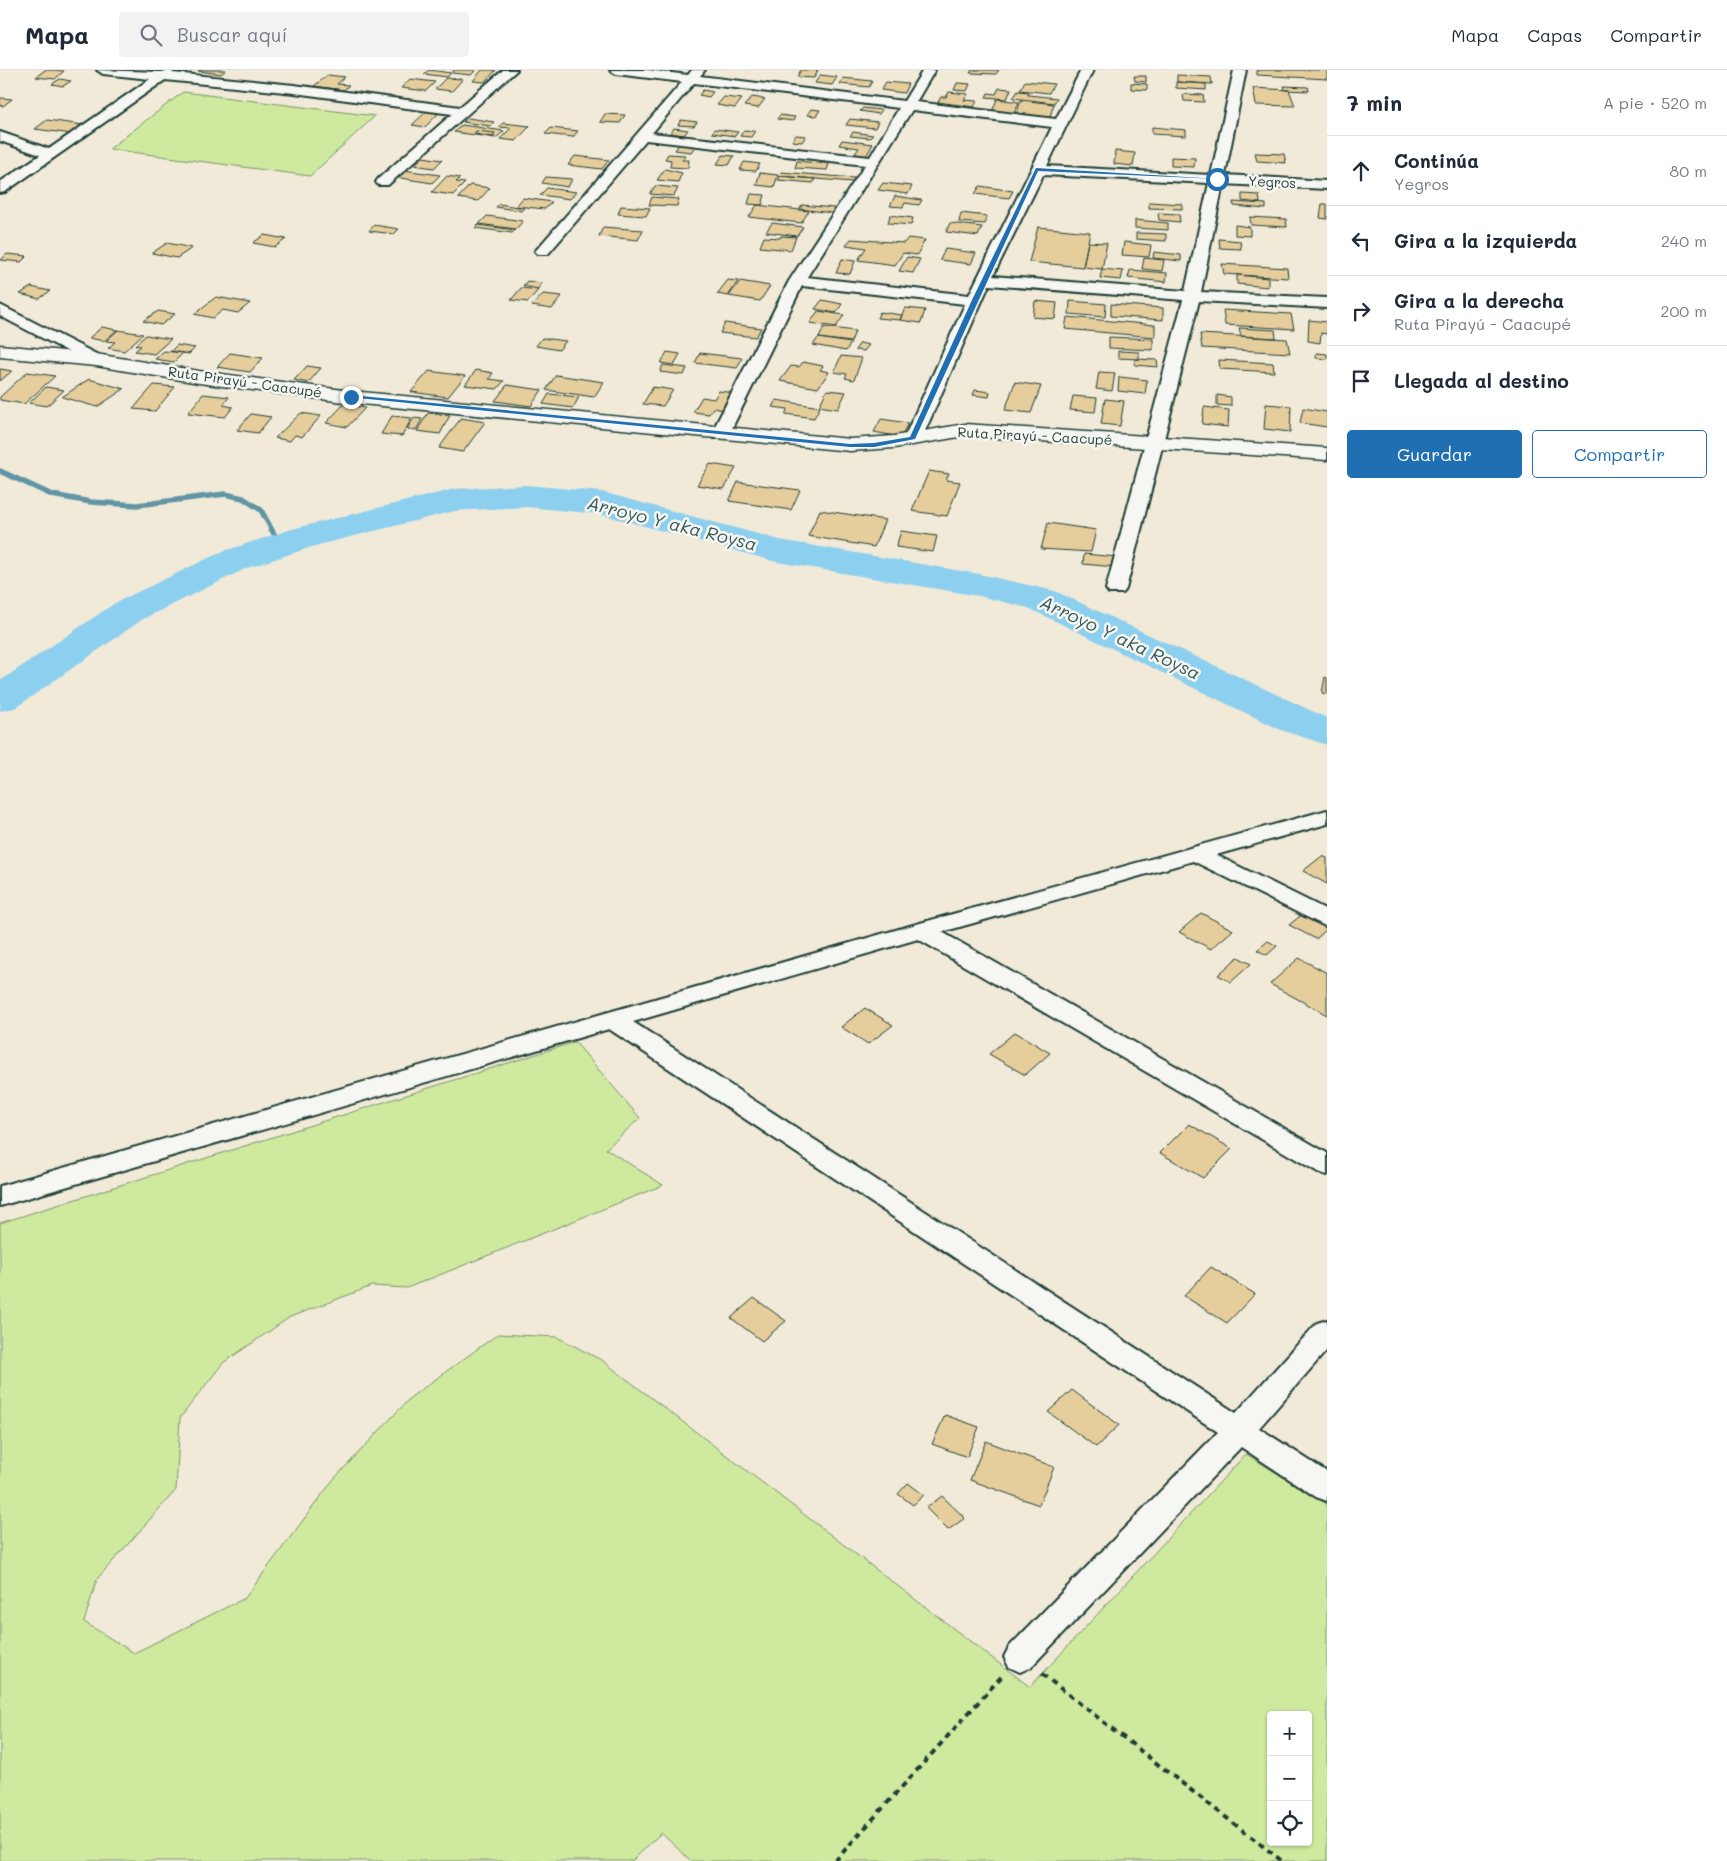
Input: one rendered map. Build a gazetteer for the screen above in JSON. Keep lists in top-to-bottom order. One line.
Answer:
{"streets":{"main road":["Ruta Pirayú - Caacupé"],"street":["Yegros"]},"water":["Arroyo Y aka Roysa"],"page":{"header":"Mapa","search":"Buscar aquí","nav":["Mapa","Capas","Compartir"],"heading":["7 min","A pie · 520 m"],"list":[["Continúa","Yegros","80 m"],["Gira a la izquierda","240 m"],["Gira a la derecha","Ruta Pirayú - Caacupé","200 m"],"Llegada al destino"],"buttons":["Guardar","Compartir"],"map_buttons":["+","−"]}}
